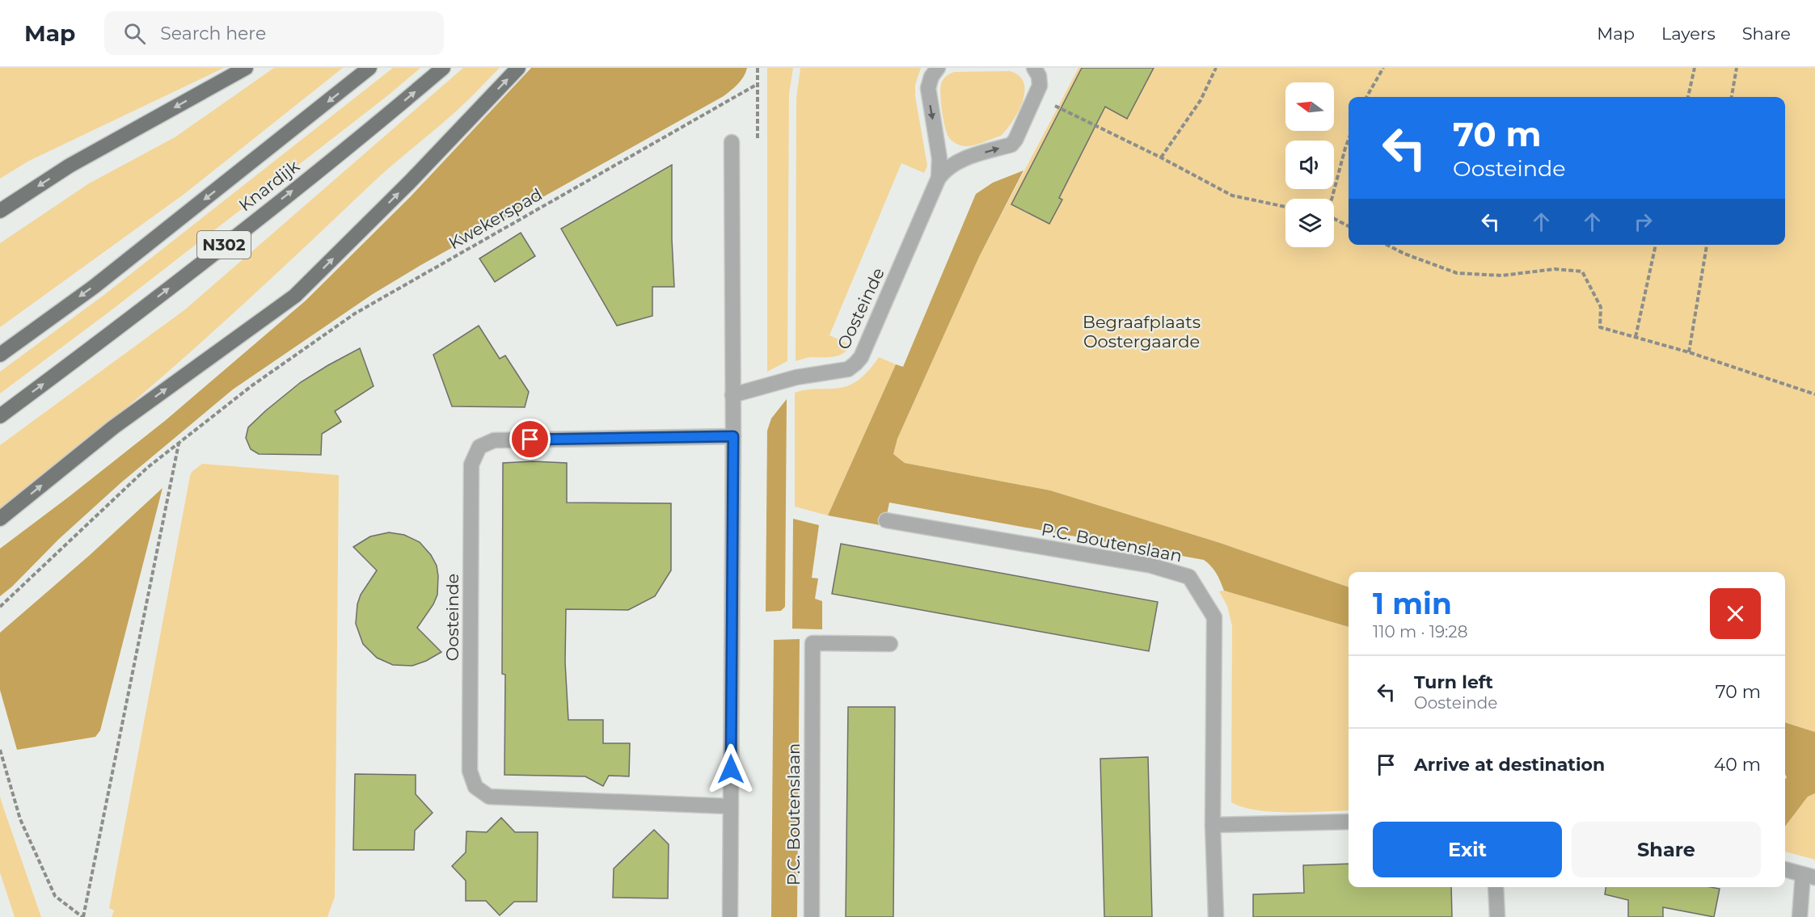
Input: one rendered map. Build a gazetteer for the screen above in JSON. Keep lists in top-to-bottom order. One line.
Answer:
{"streets":{"main road":["Knardijk","N302"],"street":["Oosteinde","P.C. Boutenslaan"],"path":["Kwekerspad"]},"parks":["Begraafplaats Oostergaarde"],"north":"left","page":{"header":"Map","search":"Search here","nav":["Map","Layers","Share"],"turn":["70 m","Oosteinde"],"heading":["1 min","110 m · 19:28"],"list":[{"name":"Turn left","note":"Oosteinde","value":"70 m"},{"name":"Arrive at destination","value":"40 m"}],"buttons":["Exit","Share"]}}
